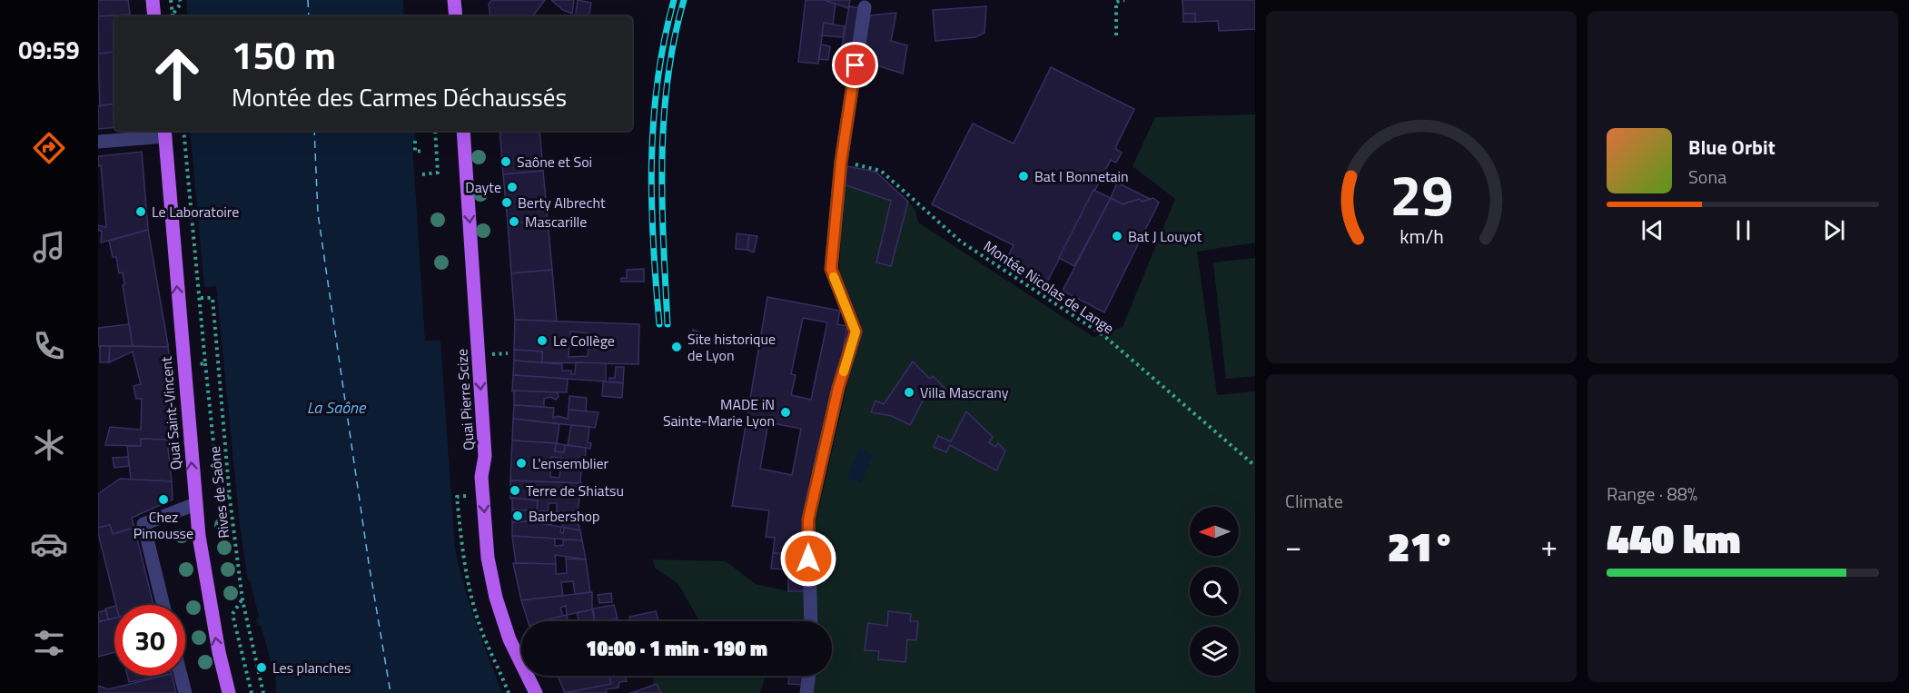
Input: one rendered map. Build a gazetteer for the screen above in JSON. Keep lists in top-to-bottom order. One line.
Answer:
{"streets":{"main road":["Quai Pierre Scize","Quai Saint-Vincent"],"path":["Montée Nicolas de Lange","Rives de Saône"]},"one_way":["Quai Pierre Scize","Quai Saint-Vincent"],"water":["La Saône"],"places":["Saône et Soi","Bat I Bonnetain","Dayte","Berty Albrecht","Le Laboratoire","Mascarille","Bat J Louyot","Le Collège","Site historique de Lyon","Villa Mascrany","MADE iN Sainte-Marie Lyon","L'ensemblier","Terre de Shiatsu","Chez Pimousse","Barbershop","Les planches"],"north":"left","page":{"tabs":"09:59","turn":["150 m","Montée des Carmes Déchaussés"],"song":["Blue Orbit","Sona"],"tile":["Climate",["Range · 88%","440 km"]],"heat":["−","21°","+"],"limit":"30","trip":"10:00 · 1 min · 190 m","gauge":["29","km/h"]}}
